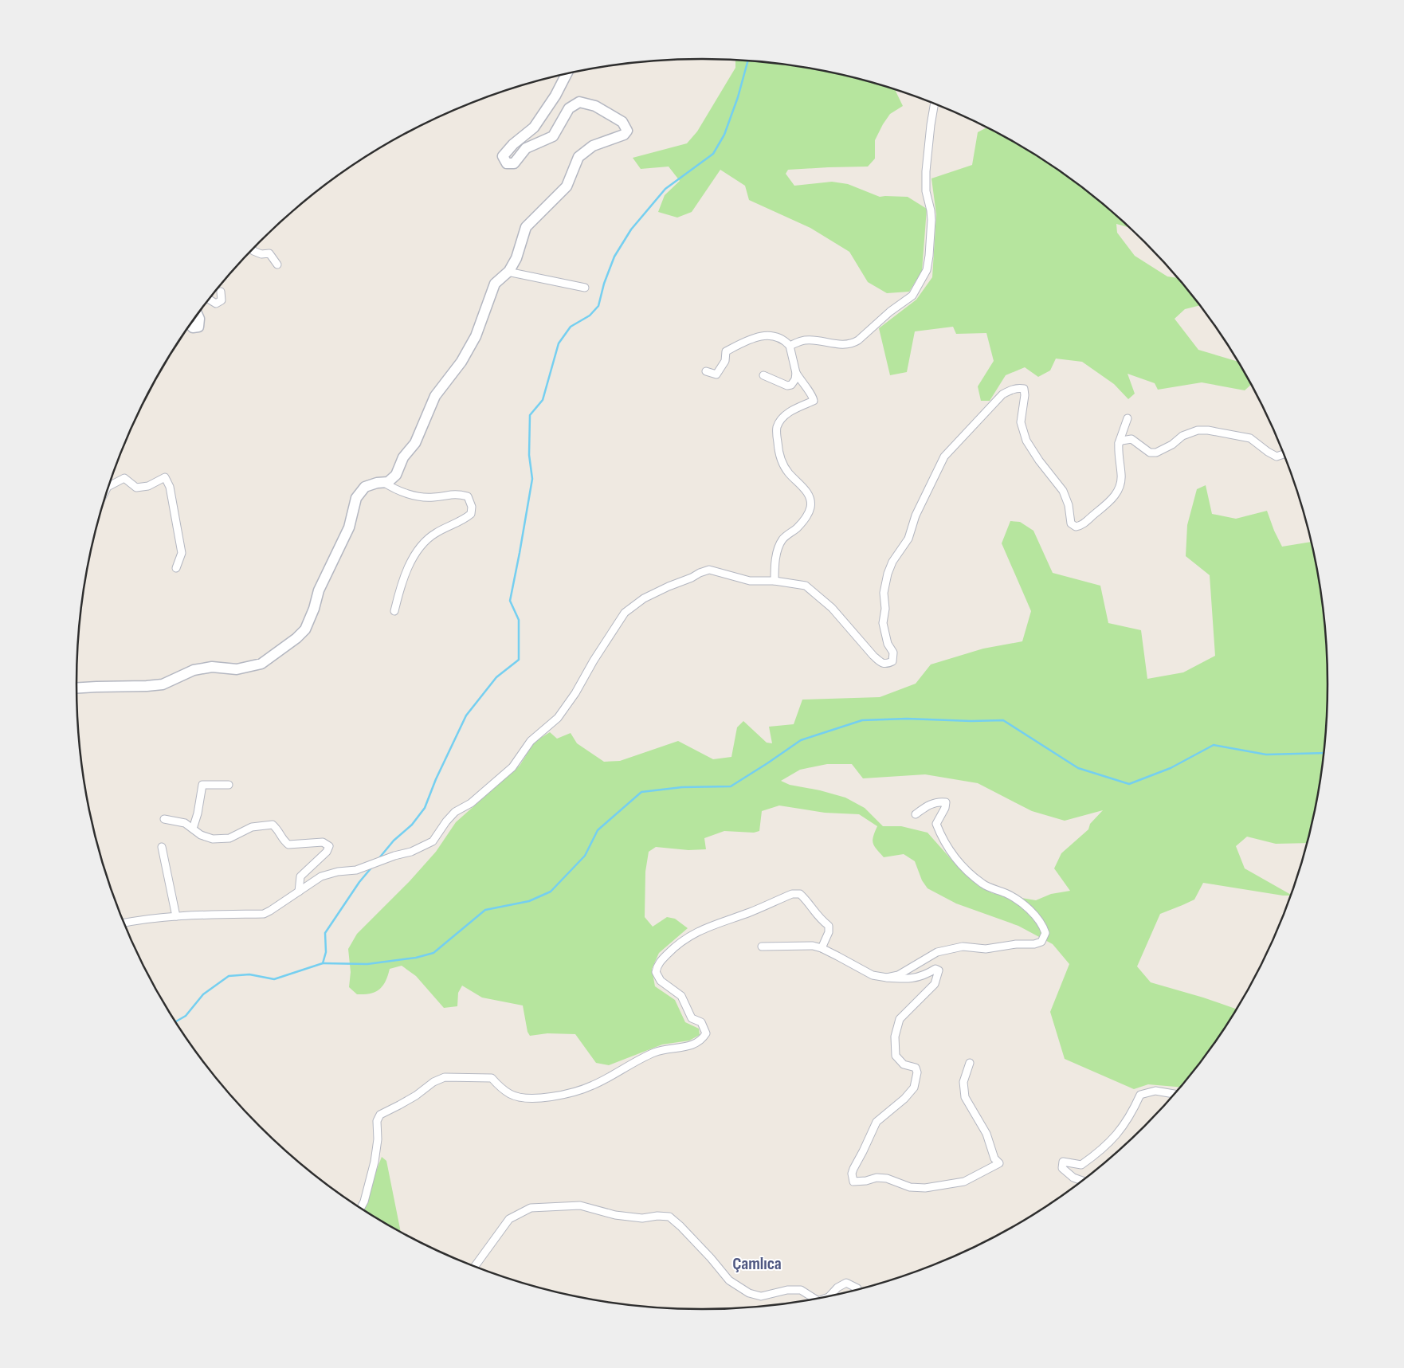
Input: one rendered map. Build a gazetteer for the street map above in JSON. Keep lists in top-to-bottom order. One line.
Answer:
{"districts":["Çamlıca"]}
